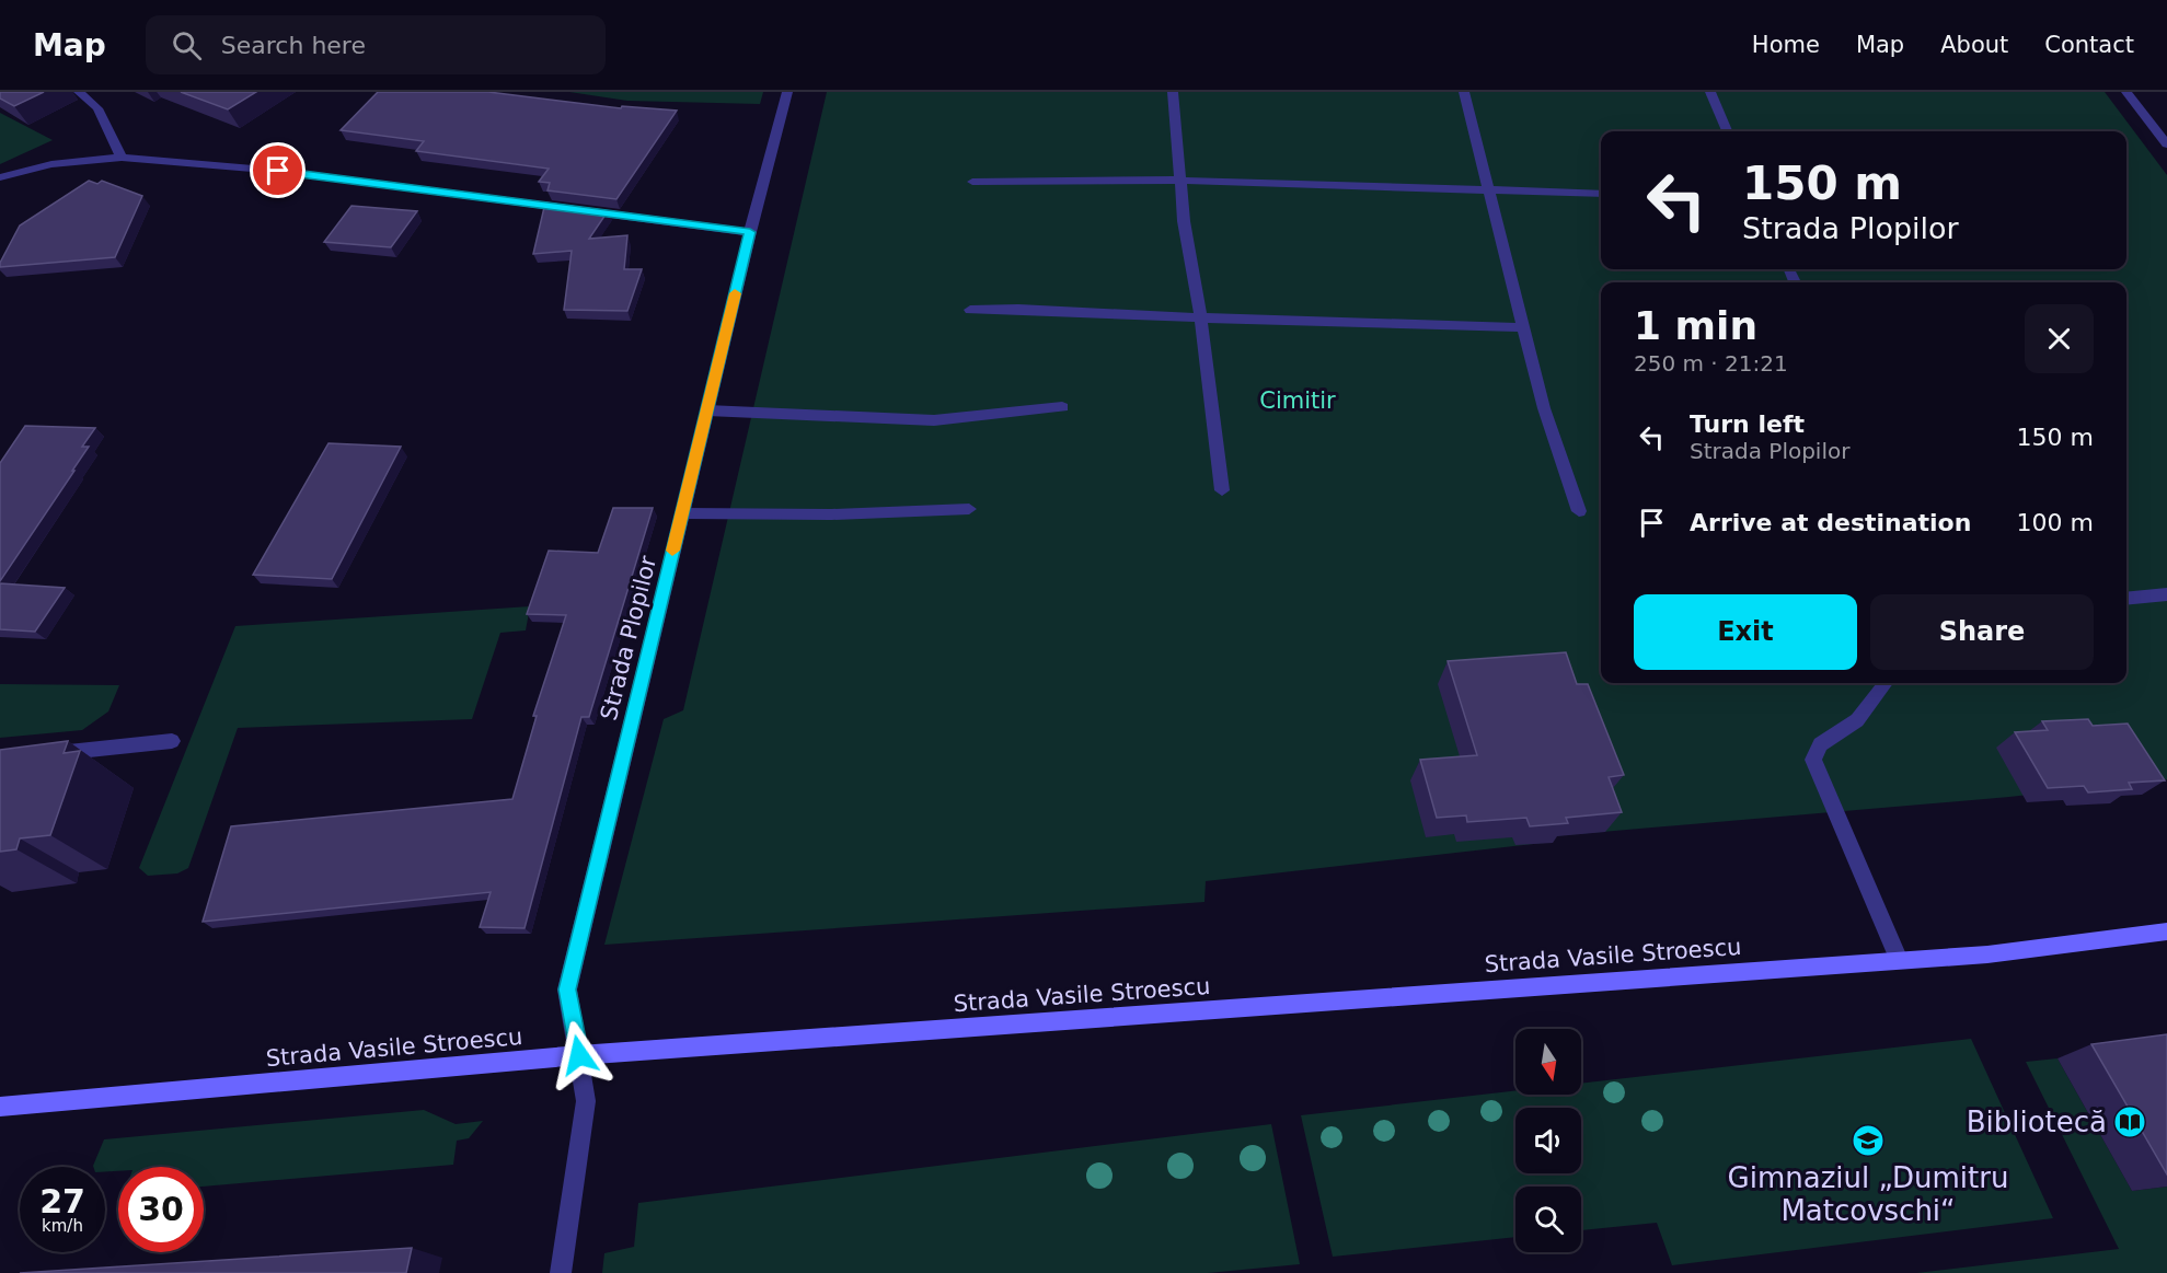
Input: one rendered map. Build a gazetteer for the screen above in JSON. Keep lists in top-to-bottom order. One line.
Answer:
{"streets":{"main road":["Strada Vasile Stroescu"],"street":["Strada Plopilor"]},"crossings":[["Strada Plopilor","Strada Vasile Stroescu"]],"parks":["Cimitir"],"places":{"library":["Bibliotecă"],"school or university":["Gimnaziul „Dumitru Matcovschi“"]},"north":"bottom","page":{"header":"Map","search":"Search here","nav":["Home","Map","About","Contact"],"turn":["150 m","Strada Plopilor"],"heading":["1 min","250 m · 21:21"],"list":[{"name":"Turn left","note":"Strada Plopilor","value":"150 m"},{"name":"Arrive at destination","value":"100 m"}],"buttons":["Exit","Share"],"speed":"27 km/h","limit":"30"}}
